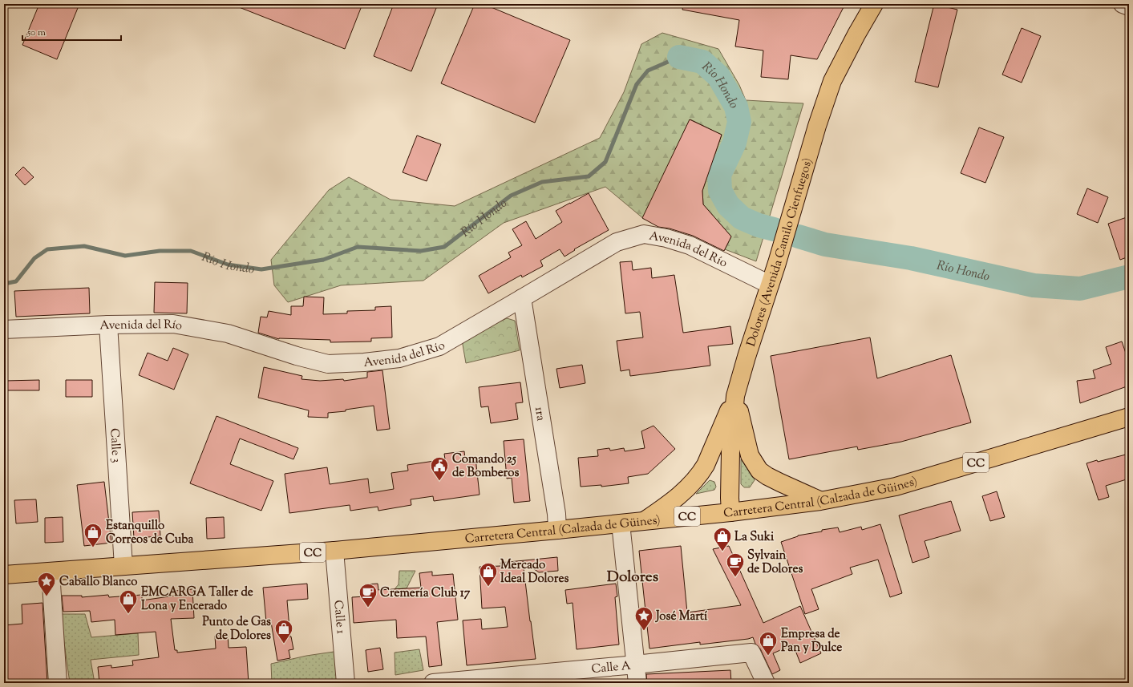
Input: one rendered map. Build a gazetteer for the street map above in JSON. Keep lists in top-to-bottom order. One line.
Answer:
{"streets":{"main road":["Dolores (Avenida Camilo Cienfuegos)","CC","Carretera Central (Calzada de Güines)"],"street":["Avenida del Río","1ra","Calle 3","Calle 1","Calle A"]},"crossings":[["Avenida del Río","Dolores (Avenida Camilo Cienfuegos)"],["Avenida del Río","1ra"],["Avenida del Río","Calle 3"],["Dolores (Avenida Camilo Cienfuegos)","Carretera Central (Calzada de Güines)"],["1ra","Carretera Central (Calzada de Güines)"],["Calle 3","Carretera Central (Calzada de Güines)"],["Carretera Central (Calzada de Güines)","Calle 1"]],"districts":["Dolores"],"water":["Río Hondo"],"places":{"public building":["Comando 25 de Bomberos"],"shop":["Estanquillo Correos de Cuba","La Suki","Mercado Ideal Dolores","EMCARGA Taller de Lona y Encerado","Punto de Gas de Dolores","Empresa de Pan y Dulce"],"cafe":["Sylvain de Dolores","Cremería Club 17"],"place":["Caballo Blanco","José Martí"]},"scale_bar":"50 m"}
